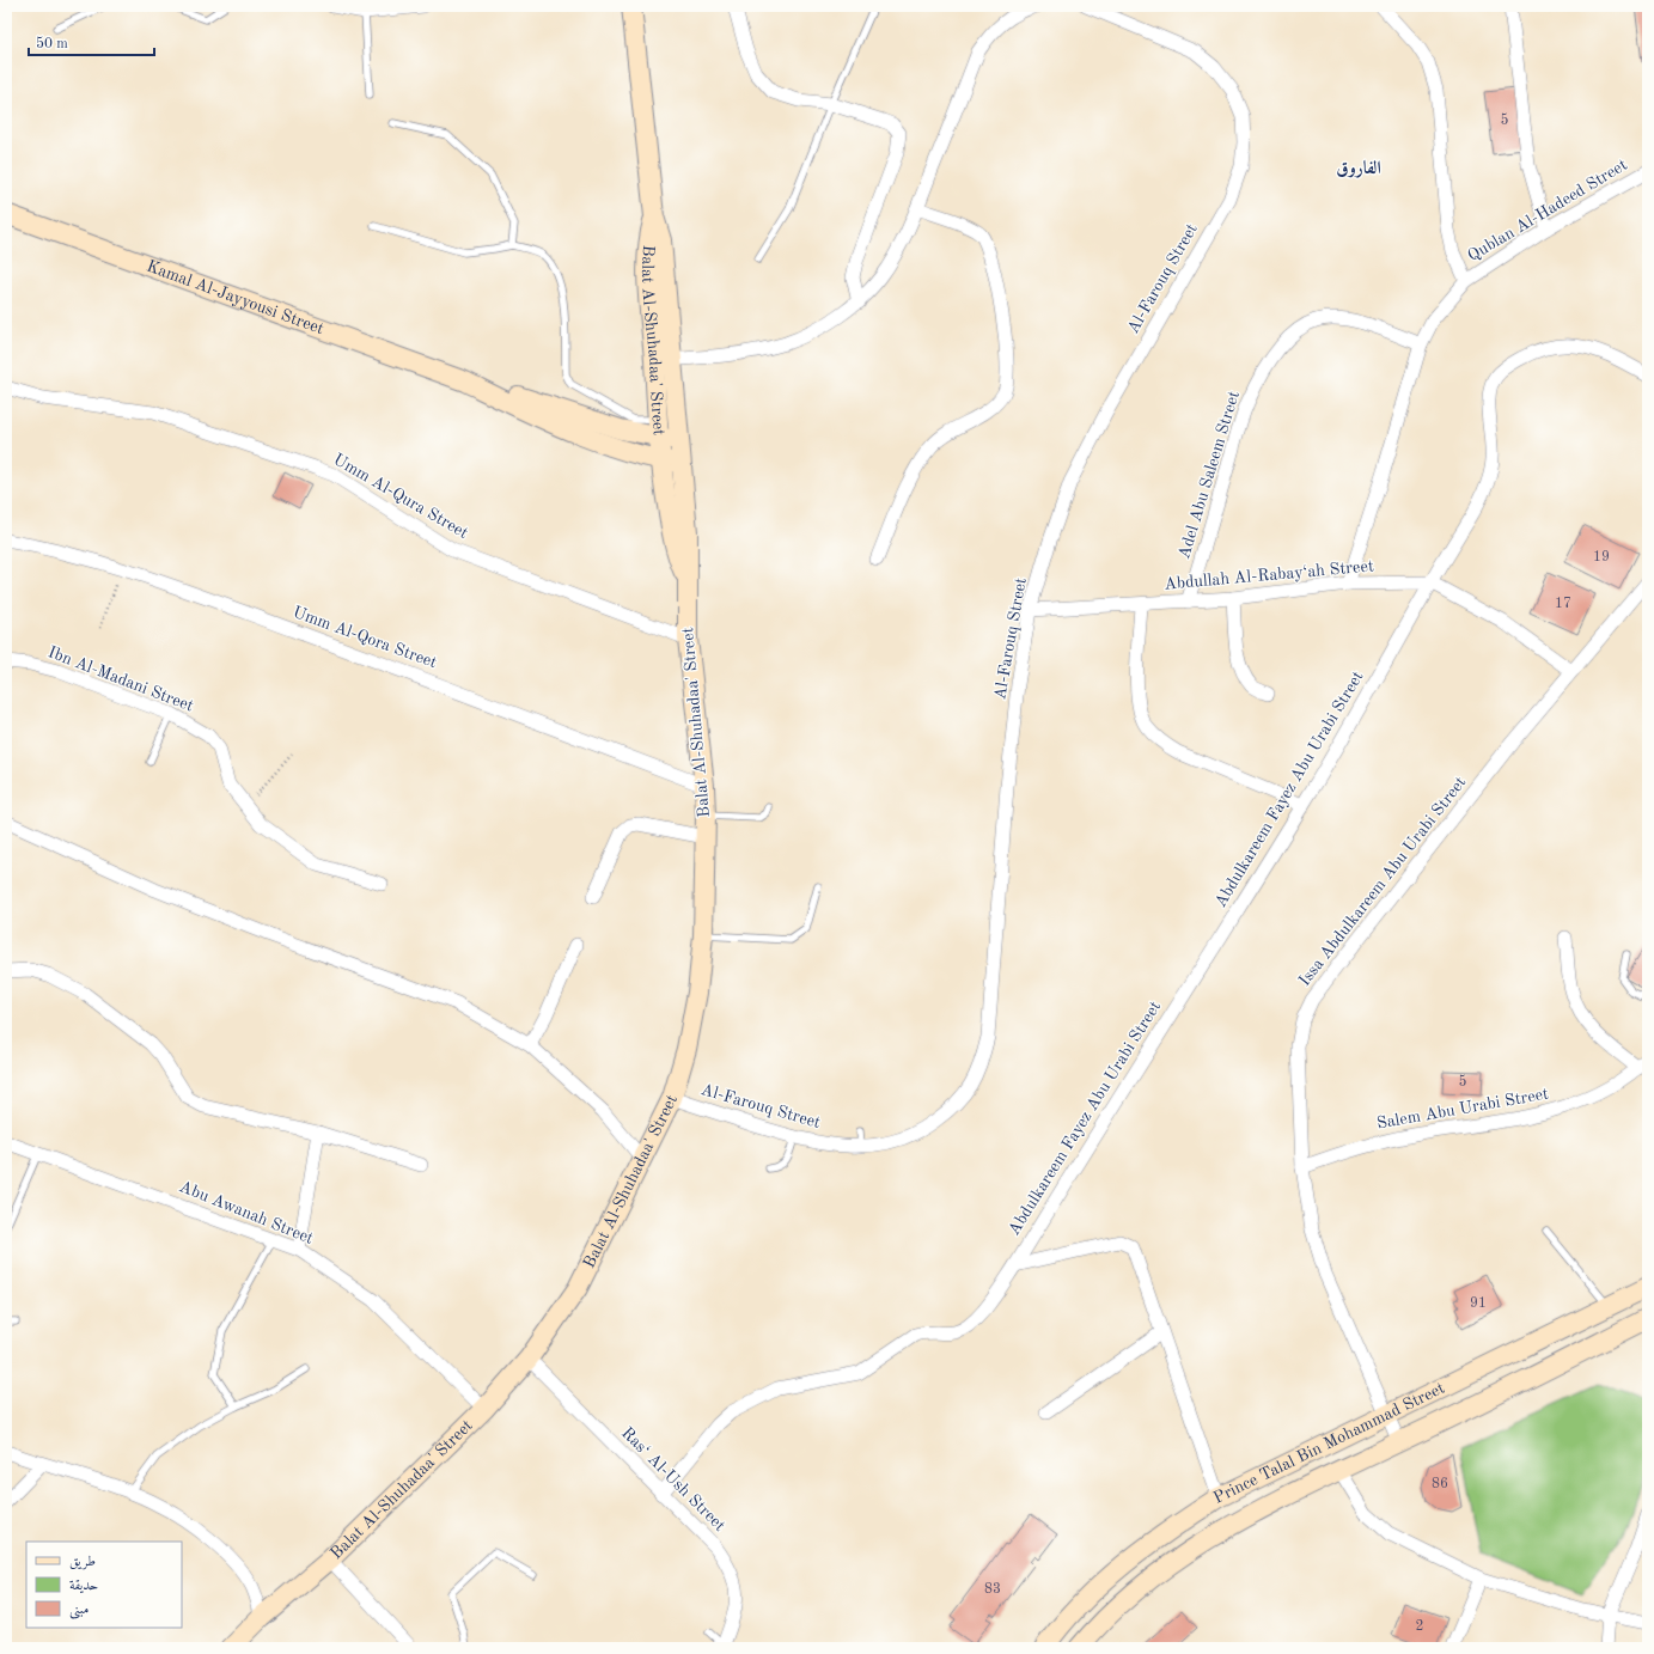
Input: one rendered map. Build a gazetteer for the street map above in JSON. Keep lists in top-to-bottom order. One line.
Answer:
{"streets":{"street":["Qublan Al-Hadeed Street","Al-Farouq Street","Kamal Al-Jayyousi Street","Balat Al-Shuhadaa' Street","Adel Abu Saleem Street","Umm Al-Qura Street","Abdullah Al-Rabay‘ah Street","Umm Al-Qora Street","Ibn Al-Madani Street","Abdulkareem Fayez Abu Urabi Street","Issa Abdulkareem Abu Urabi Street","Salem Abu Urabi Street","Abu Awanah Street","Prince Talal Bin Mohammad Street","Ras‘ Al-Ush Street"]},"crossings":[["Al-Farouq Street","Balat Al-Shuhadaa' Street"],["Al-Farouq Street","Abdullah Al-Rabay‘ah Street"],["Kamal Al-Jayyousi Street","Balat Al-Shuhadaa' Street"],["Balat Al-Shuhadaa' Street","Umm Al-Qura Street"],["Balat Al-Shuhadaa' Street","Umm Al-Qora Street"],["Balat Al-Shuhadaa' Street","Abu Awanah Street"],["Balat Al-Shuhadaa' Street","Ras‘ Al-Ush Street"],["Adel Abu Saleem Street","Abdullah Al-Rabay‘ah Street"],["Abdullah Al-Rabay‘ah Street","Abdulkareem Fayez Abu Urabi Street"],["Abdullah Al-Rabay‘ah Street","Issa Abdulkareem Abu Urabi Street"],["Abdulkareem Fayez Abu Urabi Street","Ras‘ Al-Ush Street"],["Issa Abdulkareem Abu Urabi Street","Salem Abu Urabi Street"],["Issa Abdulkareem Abu Urabi Street","Prince Talal Bin Mohammad Street"]],"districts":["الفاروق"],"house_numbers":["5","19","17","5","91","86","83","2"],"legend":["طريق","حديقة","مبنى"],"scale_bar":"50 m"}
